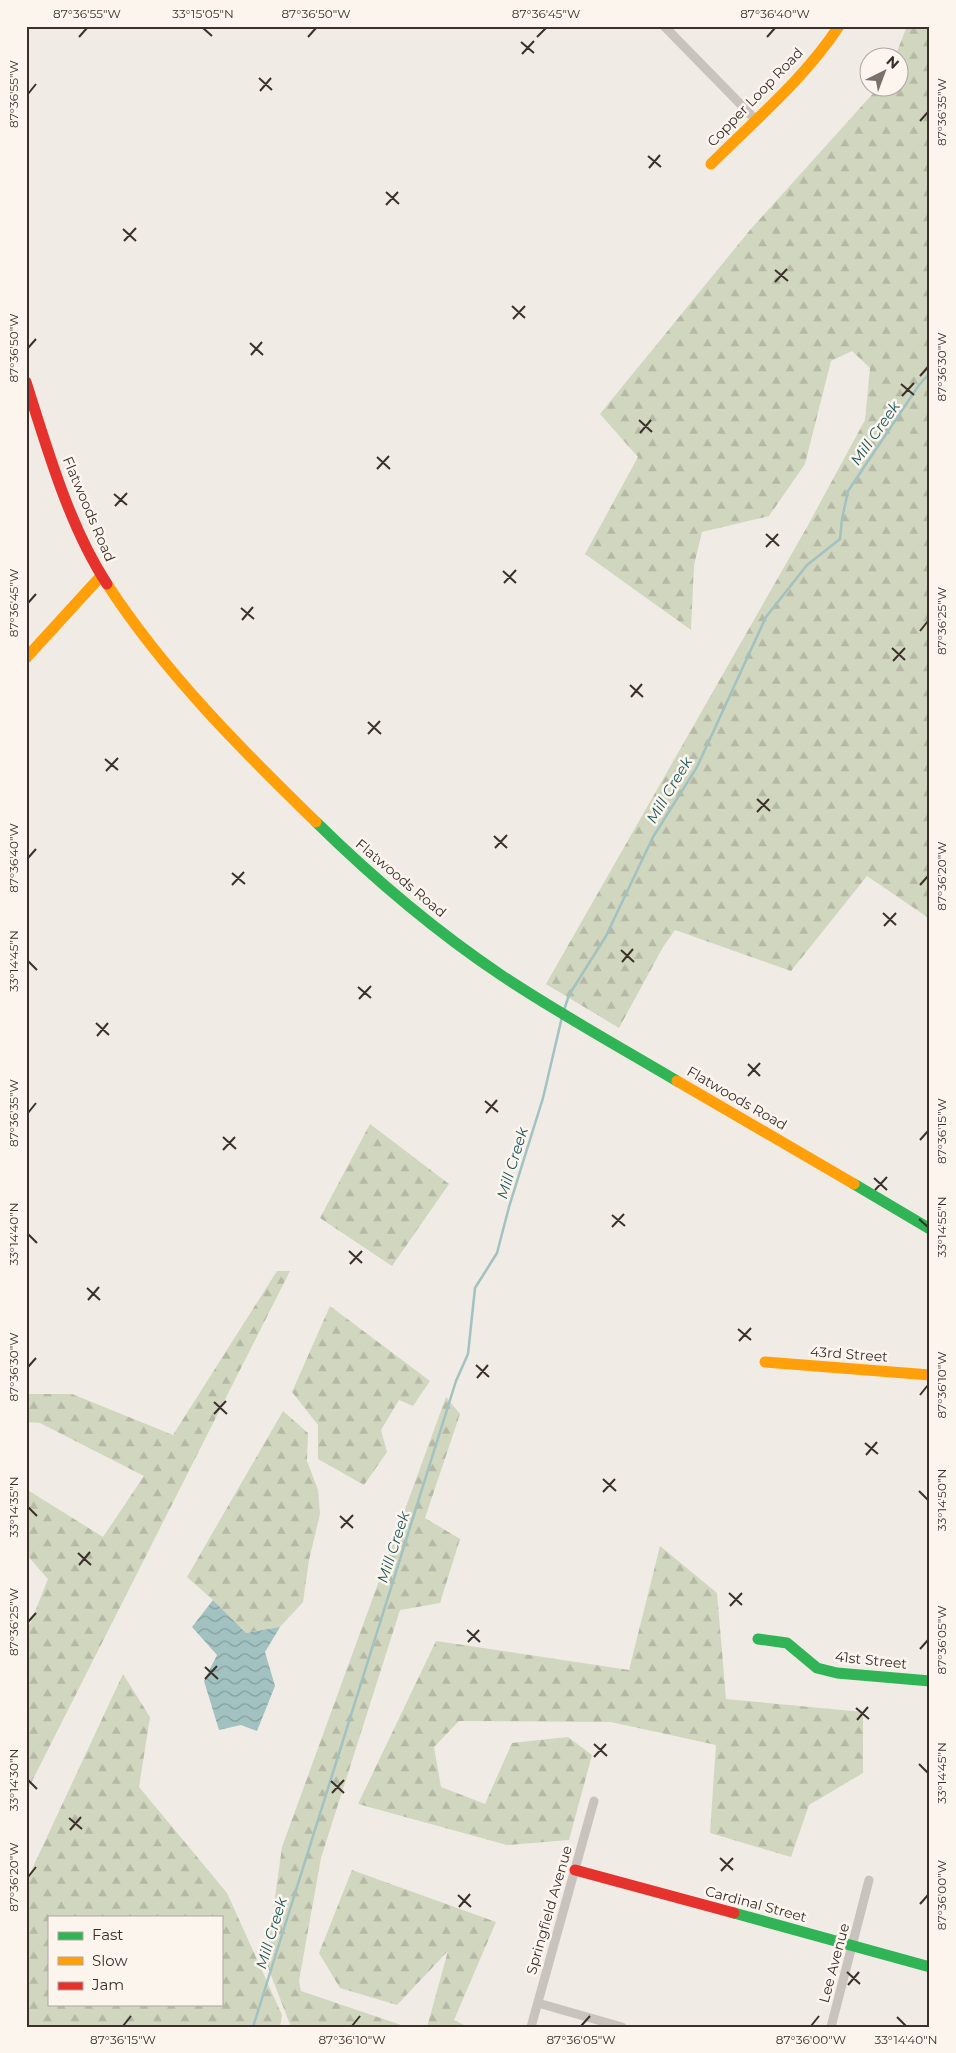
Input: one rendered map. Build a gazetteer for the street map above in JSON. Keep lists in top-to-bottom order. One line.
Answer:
{"streets":{"street":["Copper Loop Road","Flatwoods Road","43rd Street","41st Street","Cardinal Street","Springfield Avenue","Lee Avenue"]},"crossings":[["Cardinal Street","Springfield Avenue"],["Cardinal Street","Lee Avenue"]],"water":["Mill Creek"],"legend":["Fast","Slow","Jam"],"north":"top right","coordinates":["87°36'55\"W","33°15'05\"N","87°36'50\"W","87°36'45\"W","87°36'40\"W","87°36'35\"W","87°36'30\"W","87°36'25\"W","87°36'20\"W","33°14'45\"N","87°36'15\"W","33°14'55\"N","33°14'40\"N","87°36'10\"W","33°14'50\"N","33°14'35\"N","87°36'05\"W","33°14'30\"N","87°36'00\"W"]}
